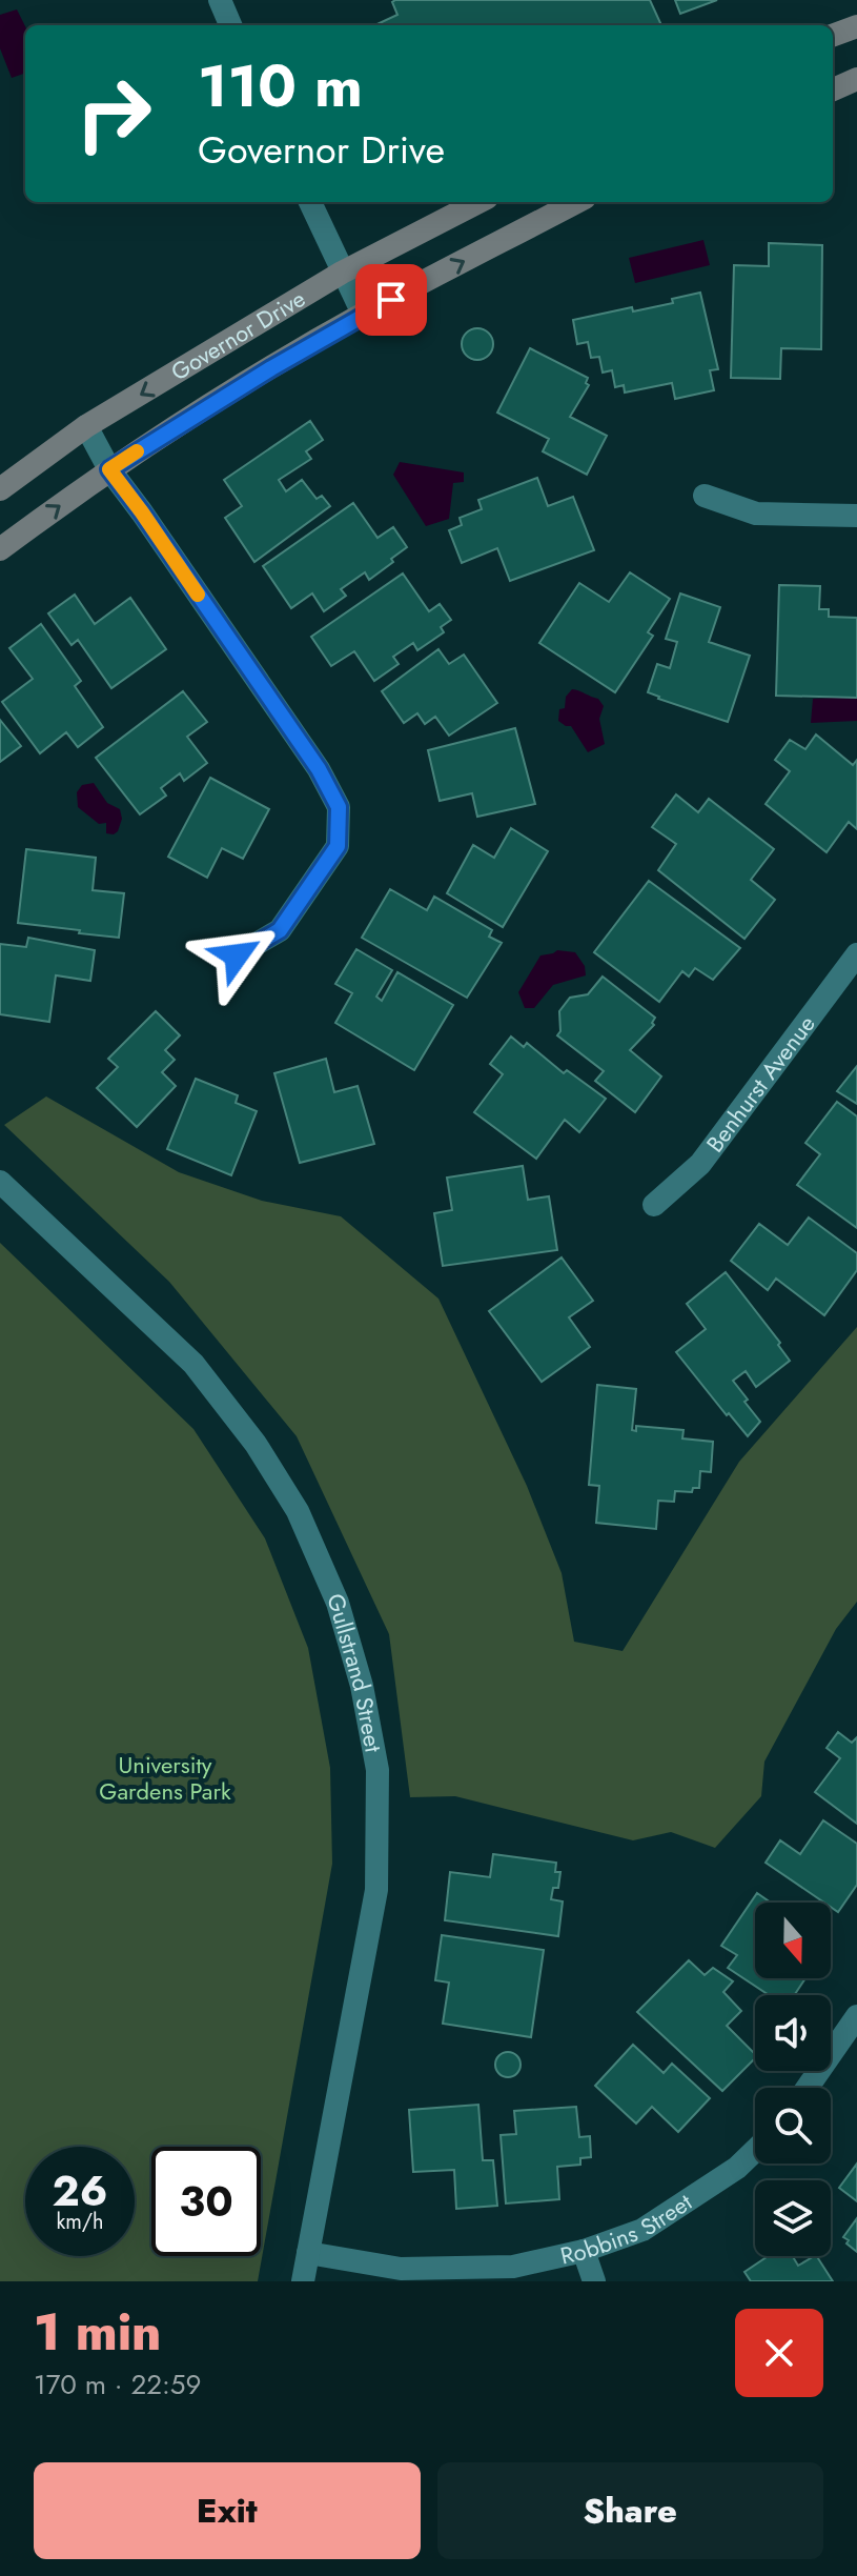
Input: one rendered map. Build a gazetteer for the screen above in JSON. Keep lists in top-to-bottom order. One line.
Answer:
{"streets":{"main road":["Governor Drive"],"street":["Benhurst Avenue","Gullstrand Street","Robbins Street"]},"crossings":[["Gullstrand Street","Robbins Street"]],"parks":["University Gardens Park"],"north":"bottom","page":{"turn":["110 m","Governor Drive"],"speed":"26 km/h","limit":"30","heading":["1 min","170 m · 22:59"],"buttons":["Exit","Share"]}}
